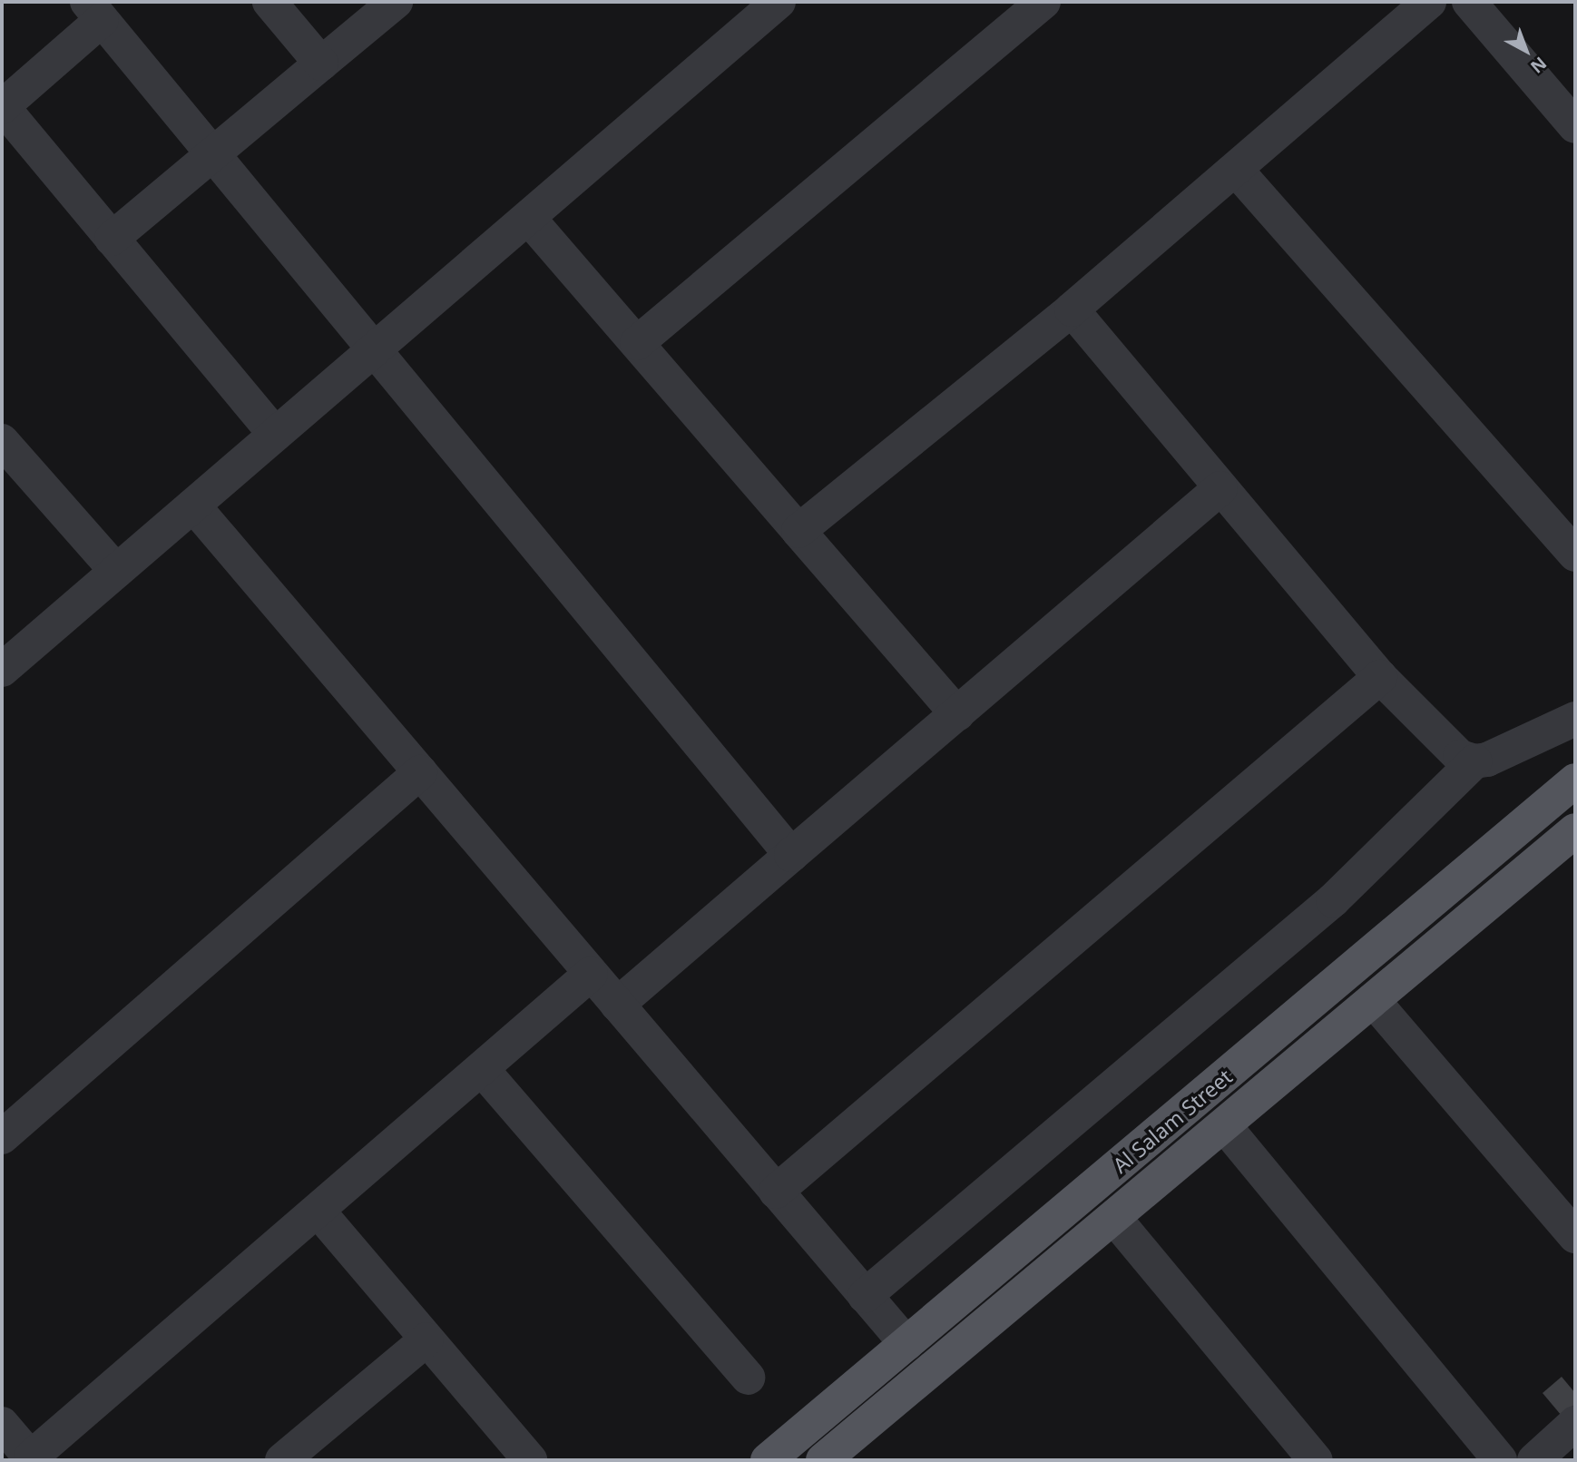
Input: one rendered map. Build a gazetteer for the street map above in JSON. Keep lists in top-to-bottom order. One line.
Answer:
{"streets":{"main road":["Al Salam Street"]},"north":"bottom right"}
